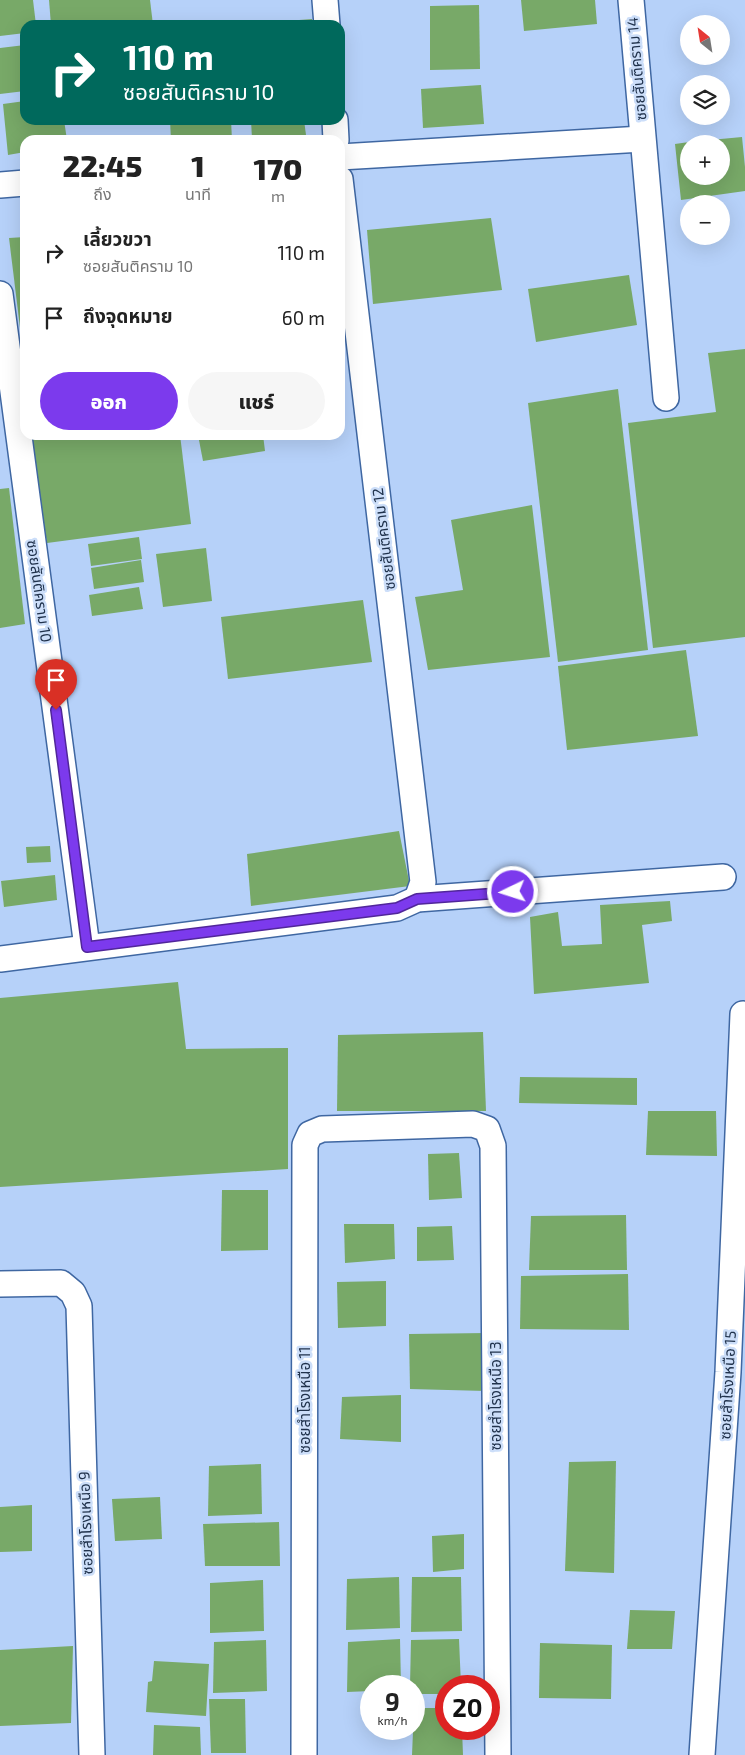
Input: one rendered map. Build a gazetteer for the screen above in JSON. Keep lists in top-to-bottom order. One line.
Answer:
{"streets":{"street":["ซอยสันติคราม 14","ซอยสันติคราม 12","ซอยสันติคราม 10","ซอยสำโรงเหนือ 15","ซอยสำโรงเหนือ 13","ซอยสำโรงเหนือ 11","ซอยสำโรงเหนือ 9"]},"crossings":[["ซอยสำโรงเหนือ 13","ซอยสำโรงเหนือ 11"]],"north":"top left","page":{"map_buttons":["+","−"],"turn":["110 m","ซอยสันติคราม 10"],"eta":["22:45","ถึง","1","นาที","170","m"],"list":[{"name":"เลี้ยวขวา","note":"ซอยสันติคราม 10","value":"110 m"},{"name":"ถึงจุดหมาย","value":"60 m"}],"buttons":["ออก","แชร์"],"speed":"9 km/h","limit":"20"}}
